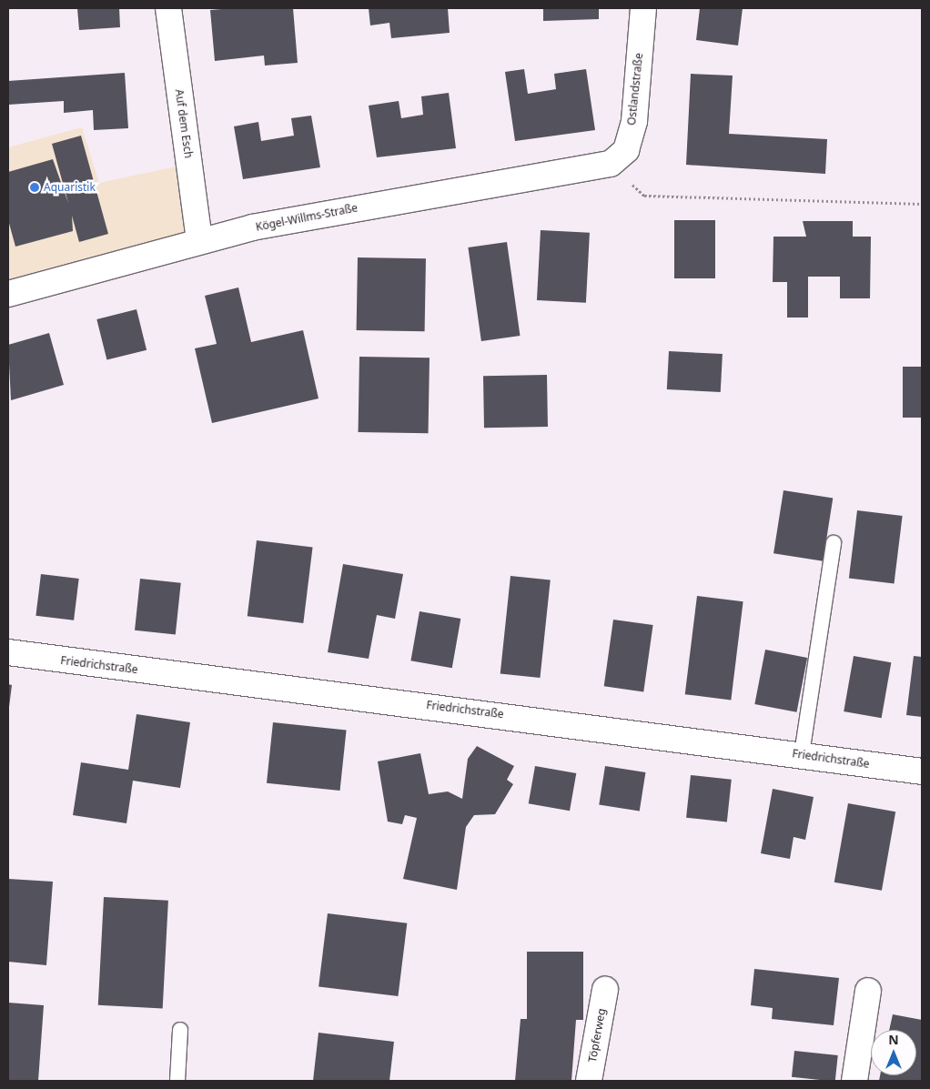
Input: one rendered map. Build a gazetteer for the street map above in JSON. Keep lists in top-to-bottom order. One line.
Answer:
{"streets":{"street":["Ostlandstraße","Auf dem Esch","Kögel-Willms-Straße","Friedrichstraße","Töpferweg"]},"crossings":[["Ostlandstraße","Kögel-Willms-Straße"],["Auf dem Esch","Kögel-Willms-Straße"]],"places":["Aquaristik"],"north":"top"}
